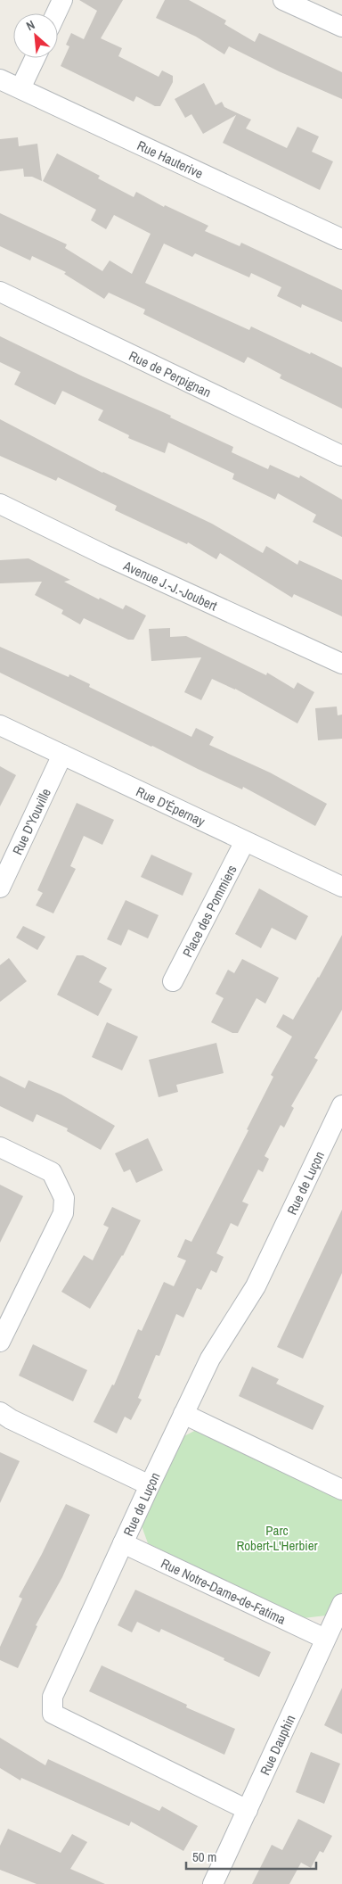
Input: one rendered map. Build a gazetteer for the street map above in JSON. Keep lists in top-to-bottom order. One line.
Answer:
{"streets":{"street":["Rue Hauterive","Rue de Perpignan","Avenue J.-J.-Joubert","Rue D'Épernay","Rue D'Youville","Place des Pommiers","Rue de Luçon","Rue Notre-Dame-de-Fatima","Rue Dauphin"]},"crossings":[["Rue D'Épernay","Rue D'Youville"],["Rue D'Épernay","Place des Pommiers"],["Rue de Luçon","Rue Notre-Dame-de-Fatima"],["Rue de Luçon","Rue Dauphin"],["Rue Notre-Dame-de-Fatima","Rue Dauphin"]],"parks":["Parc Robert-L'Herbier"],"scale_bar":"50 m","north":"top left"}
